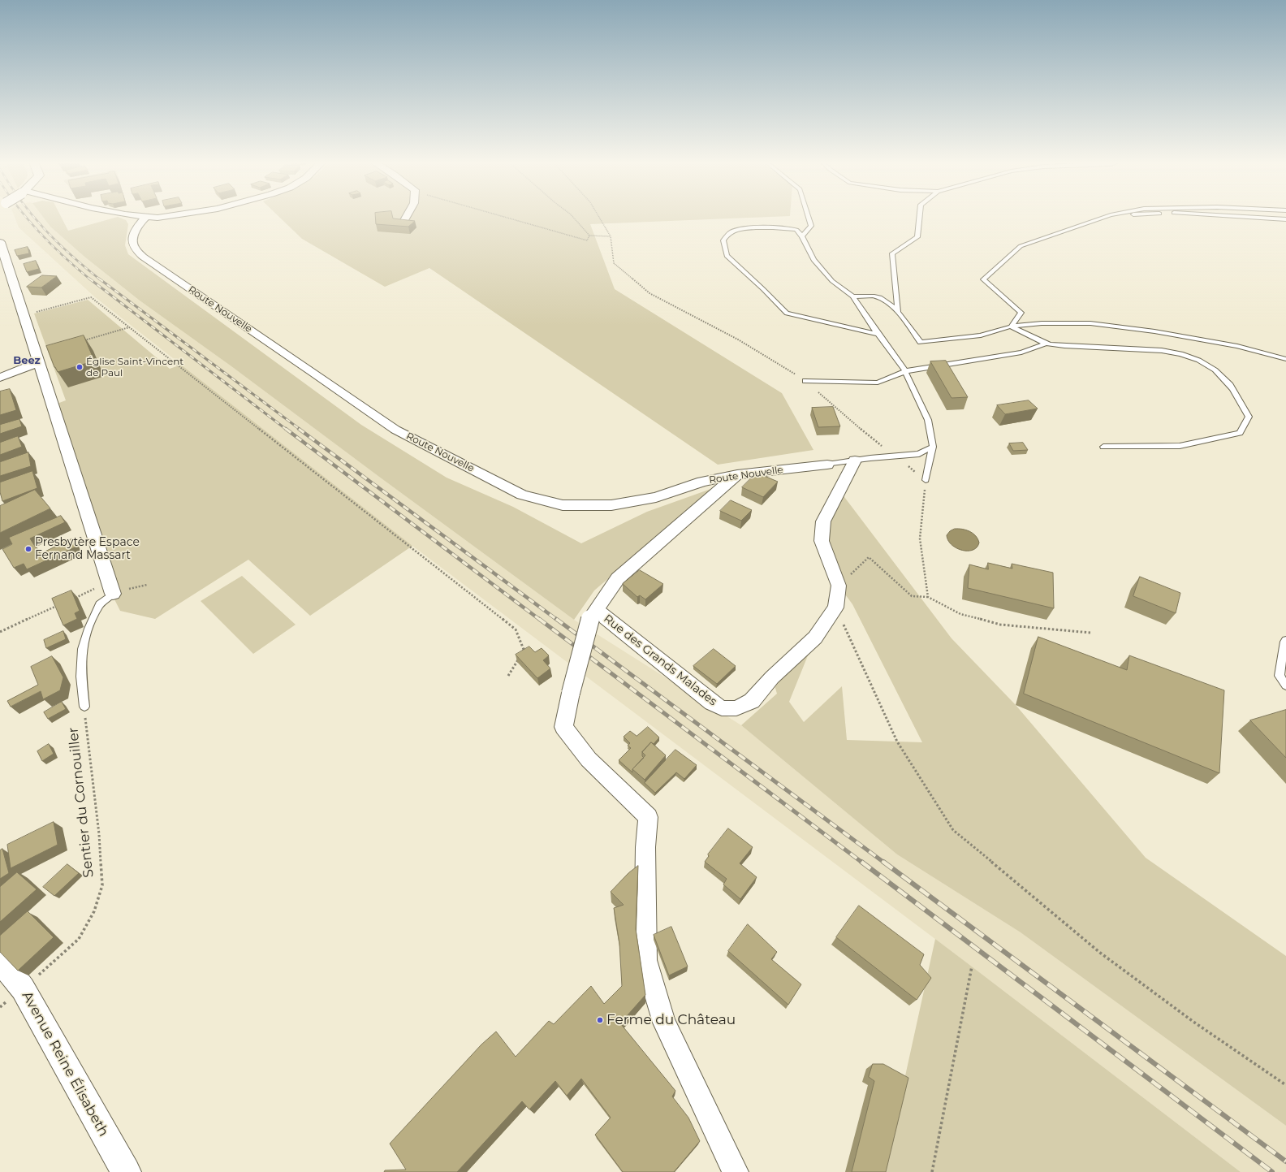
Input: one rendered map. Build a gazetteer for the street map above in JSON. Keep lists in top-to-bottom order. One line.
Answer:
{"streets":{"main road":["Avenue Reine Élisabeth"],"street":["Route Nouvelle","Rue des Grands Malades"],"path":["Sentier du Cornouiller"]},"crossings":[["Route Nouvelle","Rue des Grands Malades"],["Sentier du Cornouiller","Avenue Reine Élisabeth"]],"districts":["Beez"],"places":["Église Saint-Vincent de Paul","Presbytère Espace Fernand Massart","Ferme du Château"]}
